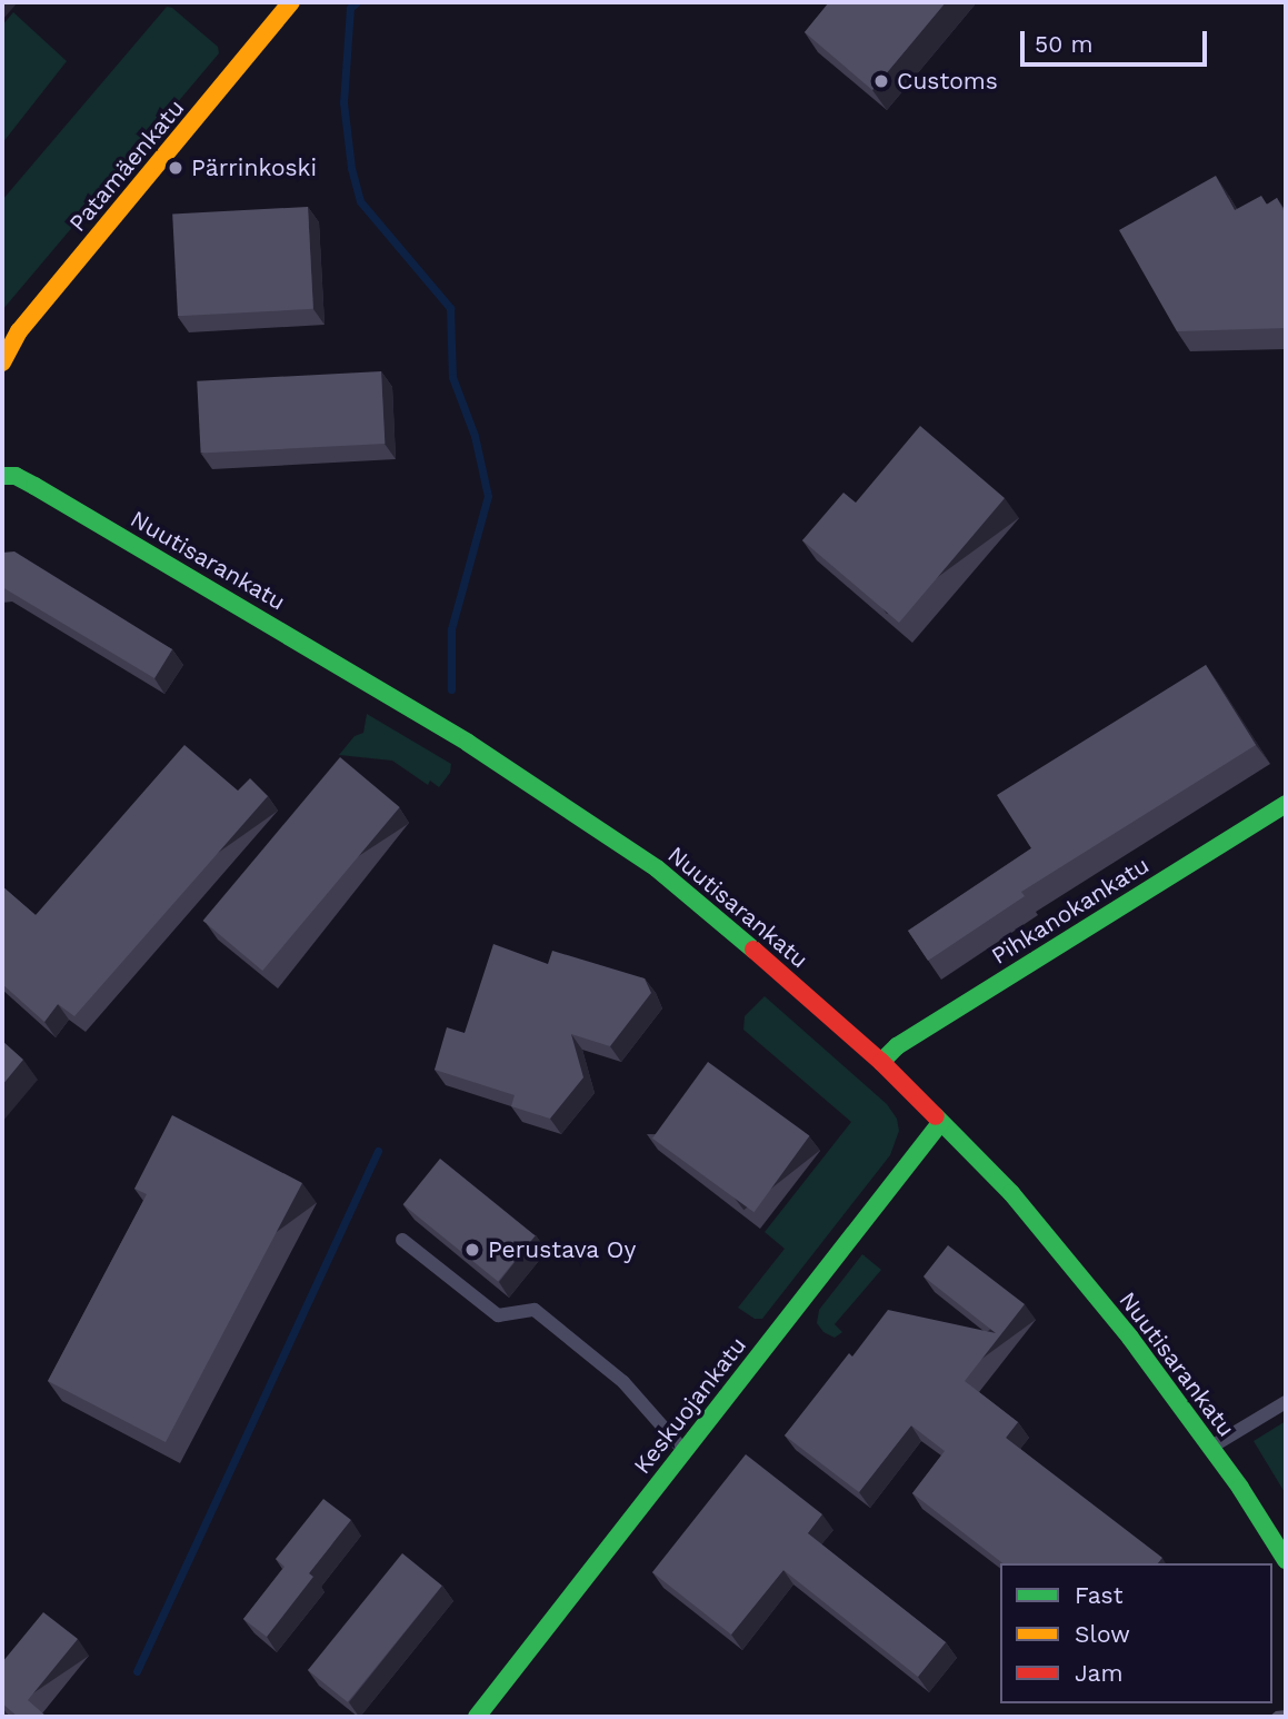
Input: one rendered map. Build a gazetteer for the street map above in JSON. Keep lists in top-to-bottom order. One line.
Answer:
{"streets":{"main road":["Patamäenkatu","Nuutisarankatu","Pihkanokankatu","Keskuojankatu"]},"crossings":[["Nuutisarankatu","Pihkanokankatu"],["Nuutisarankatu","Keskuojankatu"]],"places":["Customs","Pärrinkoski","Perustava Oy"],"legend":["Fast","Slow","Jam"],"scale_bar":"50 m"}
